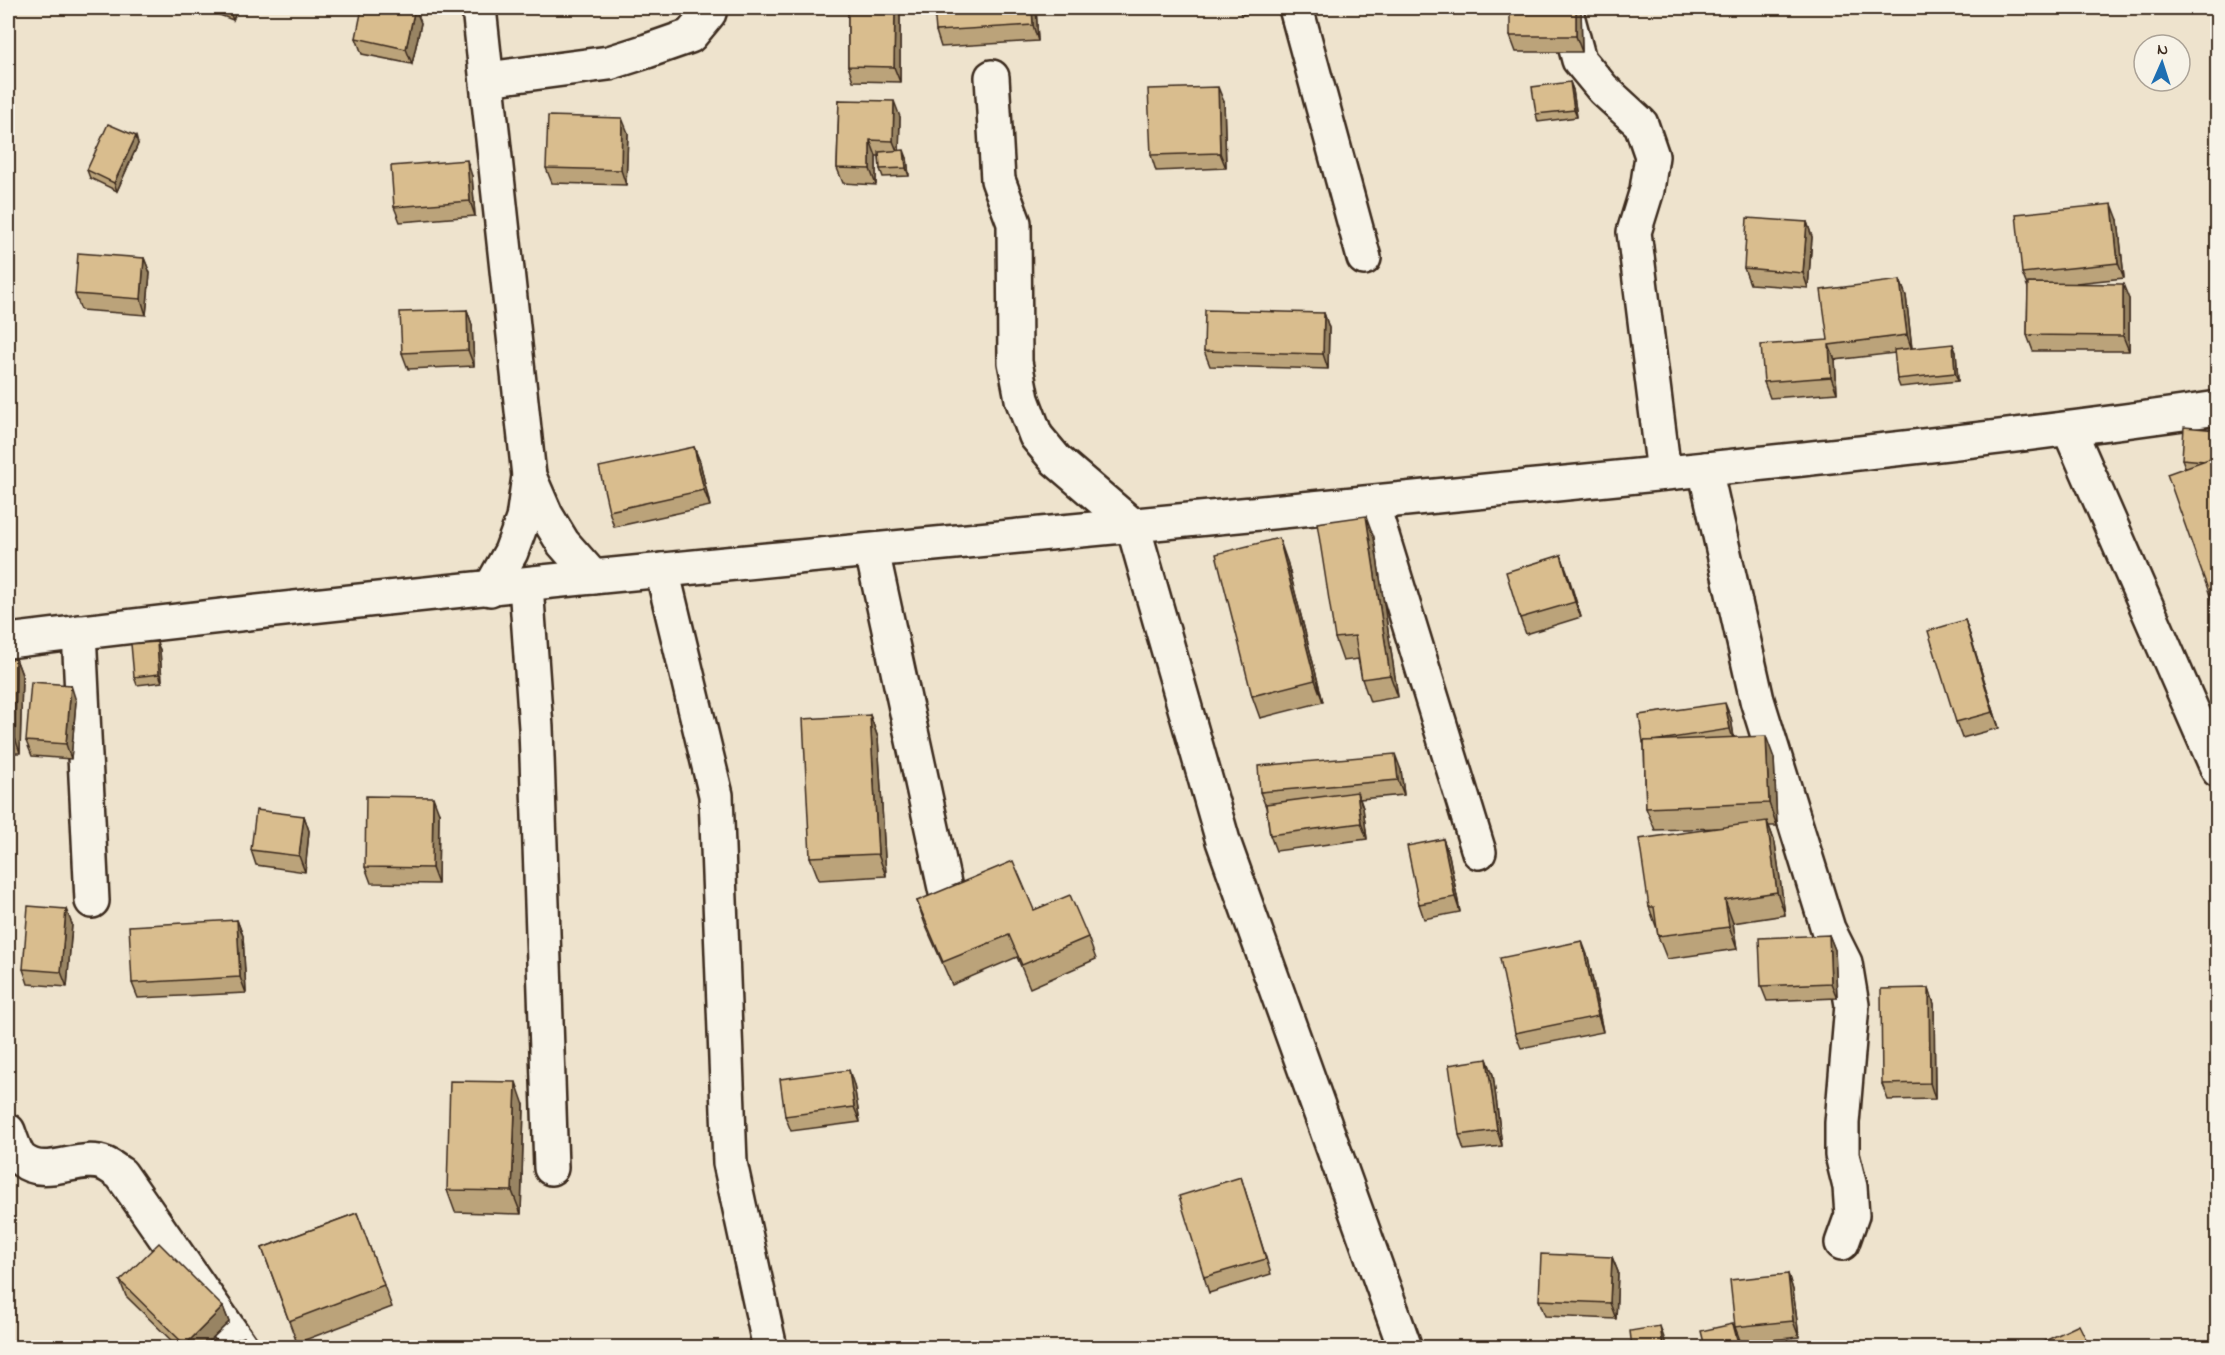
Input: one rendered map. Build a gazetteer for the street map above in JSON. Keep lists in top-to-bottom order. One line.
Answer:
{"north":"top"}
